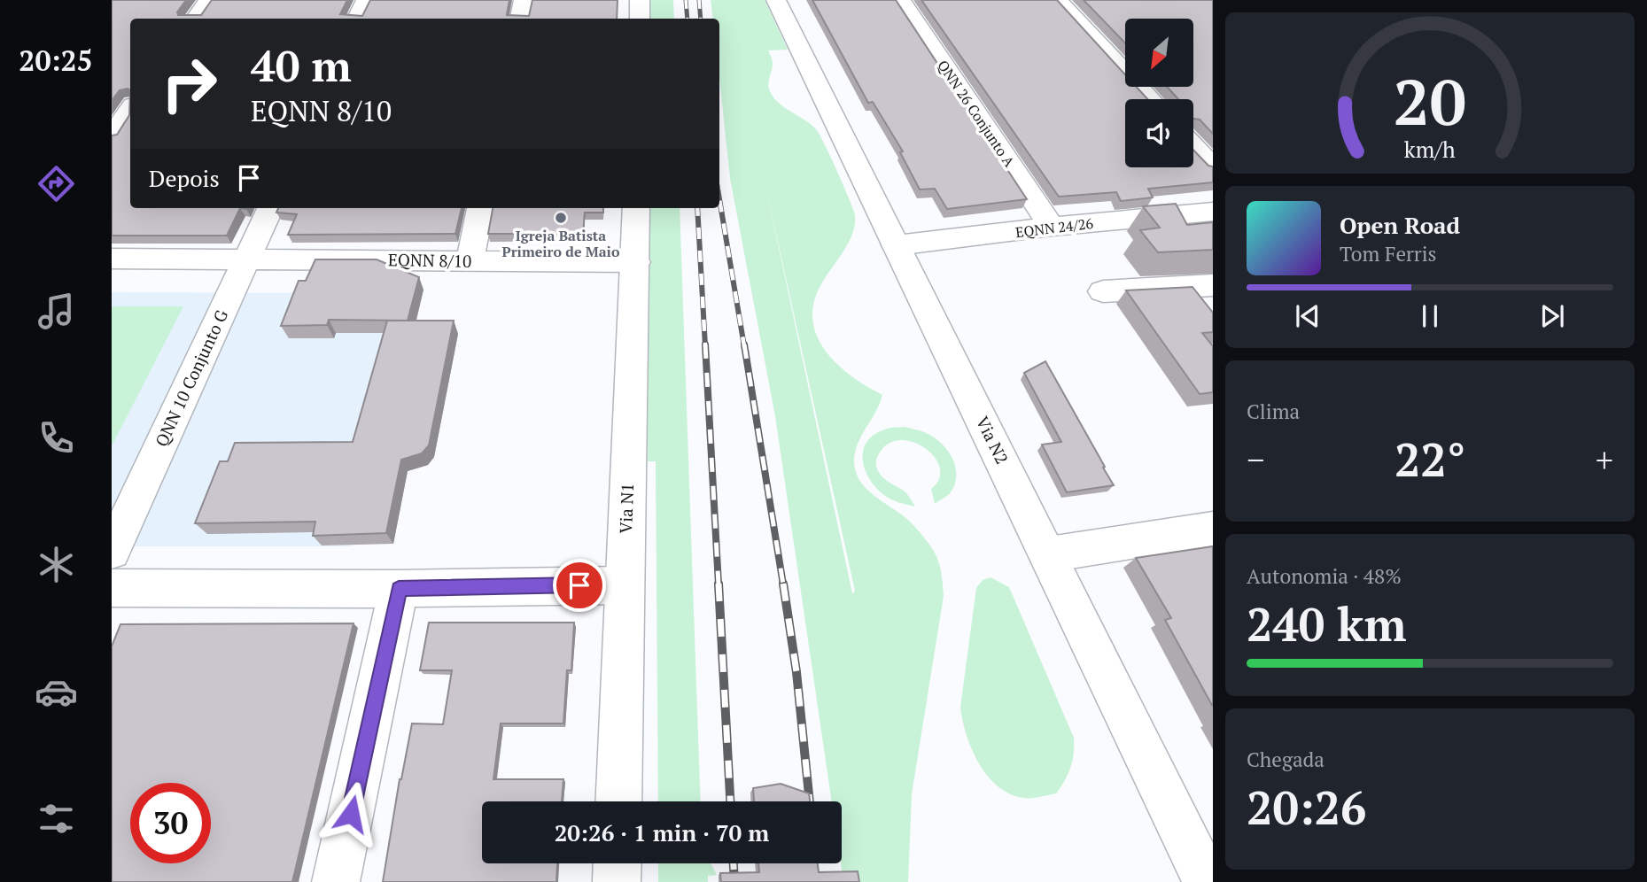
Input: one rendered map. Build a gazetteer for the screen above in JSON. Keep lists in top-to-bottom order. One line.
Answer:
{"streets":{"street":["QNN 26 Conjunto A","EQNN 24/26","EQNN 8/10","QNN 10 Conjunto G","Via N2","Via N1"]},"crossings":[["QNN 26 Conjunto A","EQNN 24/26"],["EQNN 24/26","Via N2"],["EQNN 8/10","QNN 10 Conjunto G"],["EQNN 8/10","Via N1"]],"places":["Igreja Batista Primeiro de Maio"],"north":"bottom left","page":{"tabs":"20:25","turn":["40 m","EQNN 8/10"],"then":"Depois","song":["Open Road","Tom Ferris"],"tile":["Clima",["Autonomia · 48%","240 km"],["Chegada","20:26"]],"heat":["−","22°","+"],"limit":"30","trip":"20:26 · 1 min · 70 m","gauge":["20","km/h"]}}
